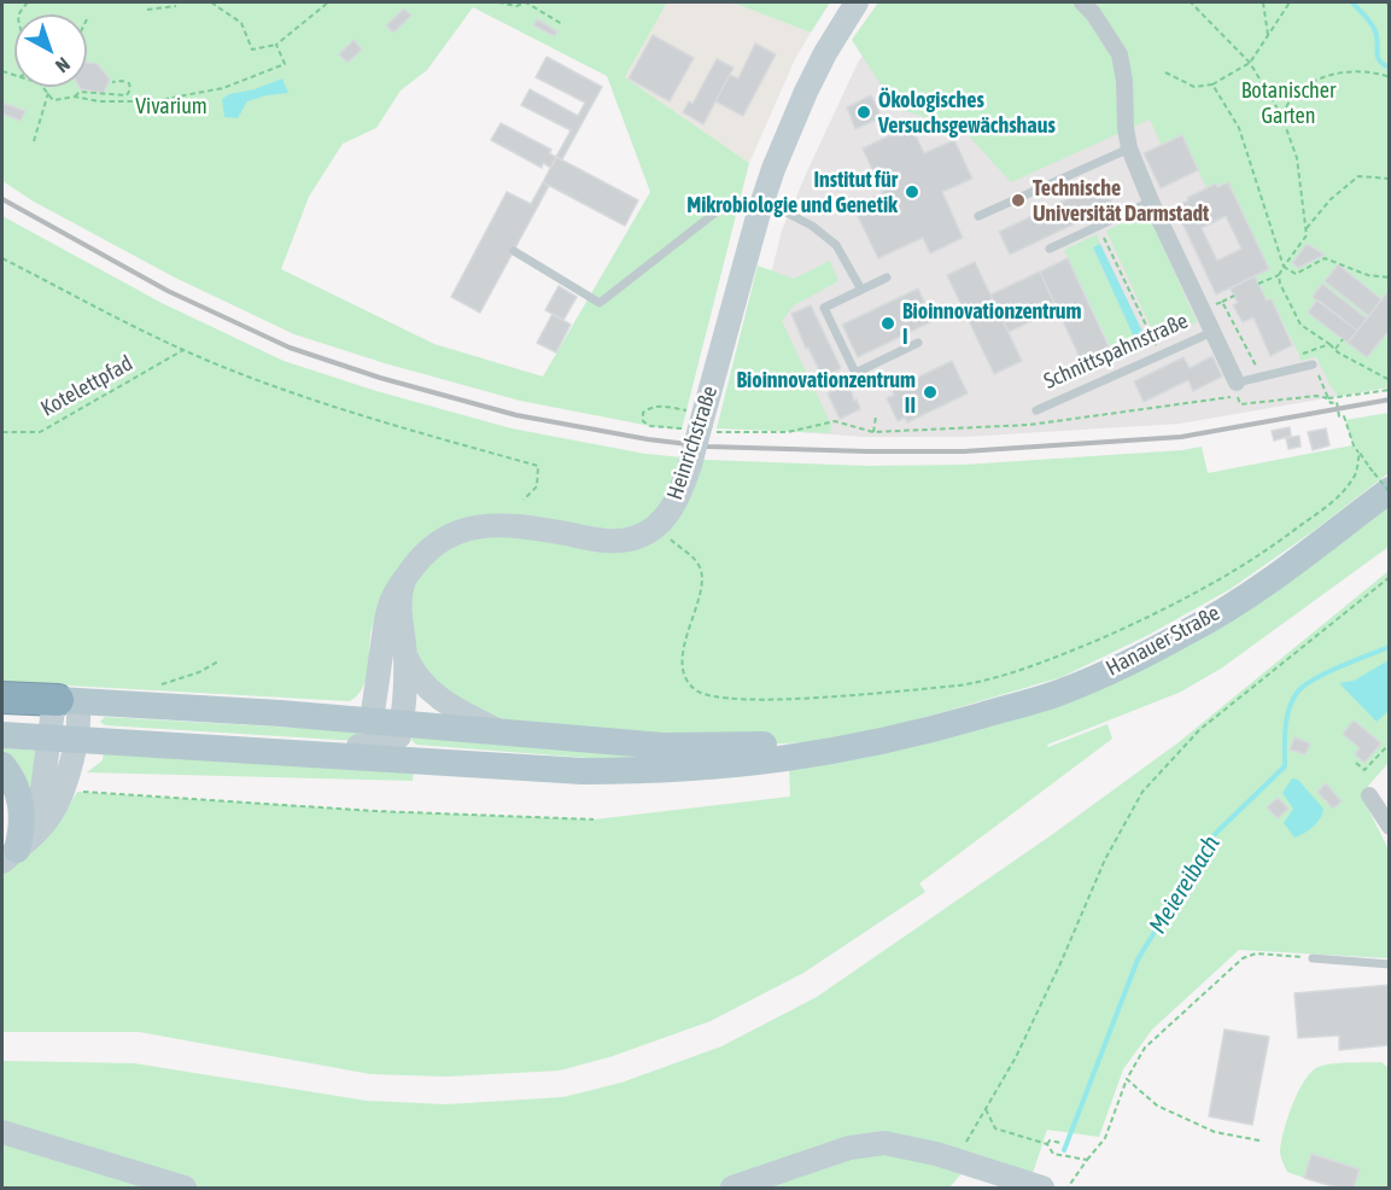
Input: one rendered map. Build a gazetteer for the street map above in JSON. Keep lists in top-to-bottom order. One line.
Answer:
{"streets":{"main road":["Heinrichstraße","Hanauer Straße"],"street":["Schnittspahnstraße"],"path":["Kotelettpfad"]},"water":["Meiereibach"],"parks":["Botanischer Garten","Vivarium"],"places":["Ökologisches Versuchsgewächshaus","Institut für Mikrobiologie und Genetik","Technische Universität Darmstadt","Bioinnovationzentrum I","Bioinnovationzentrum II"],"north":"bottom right"}
